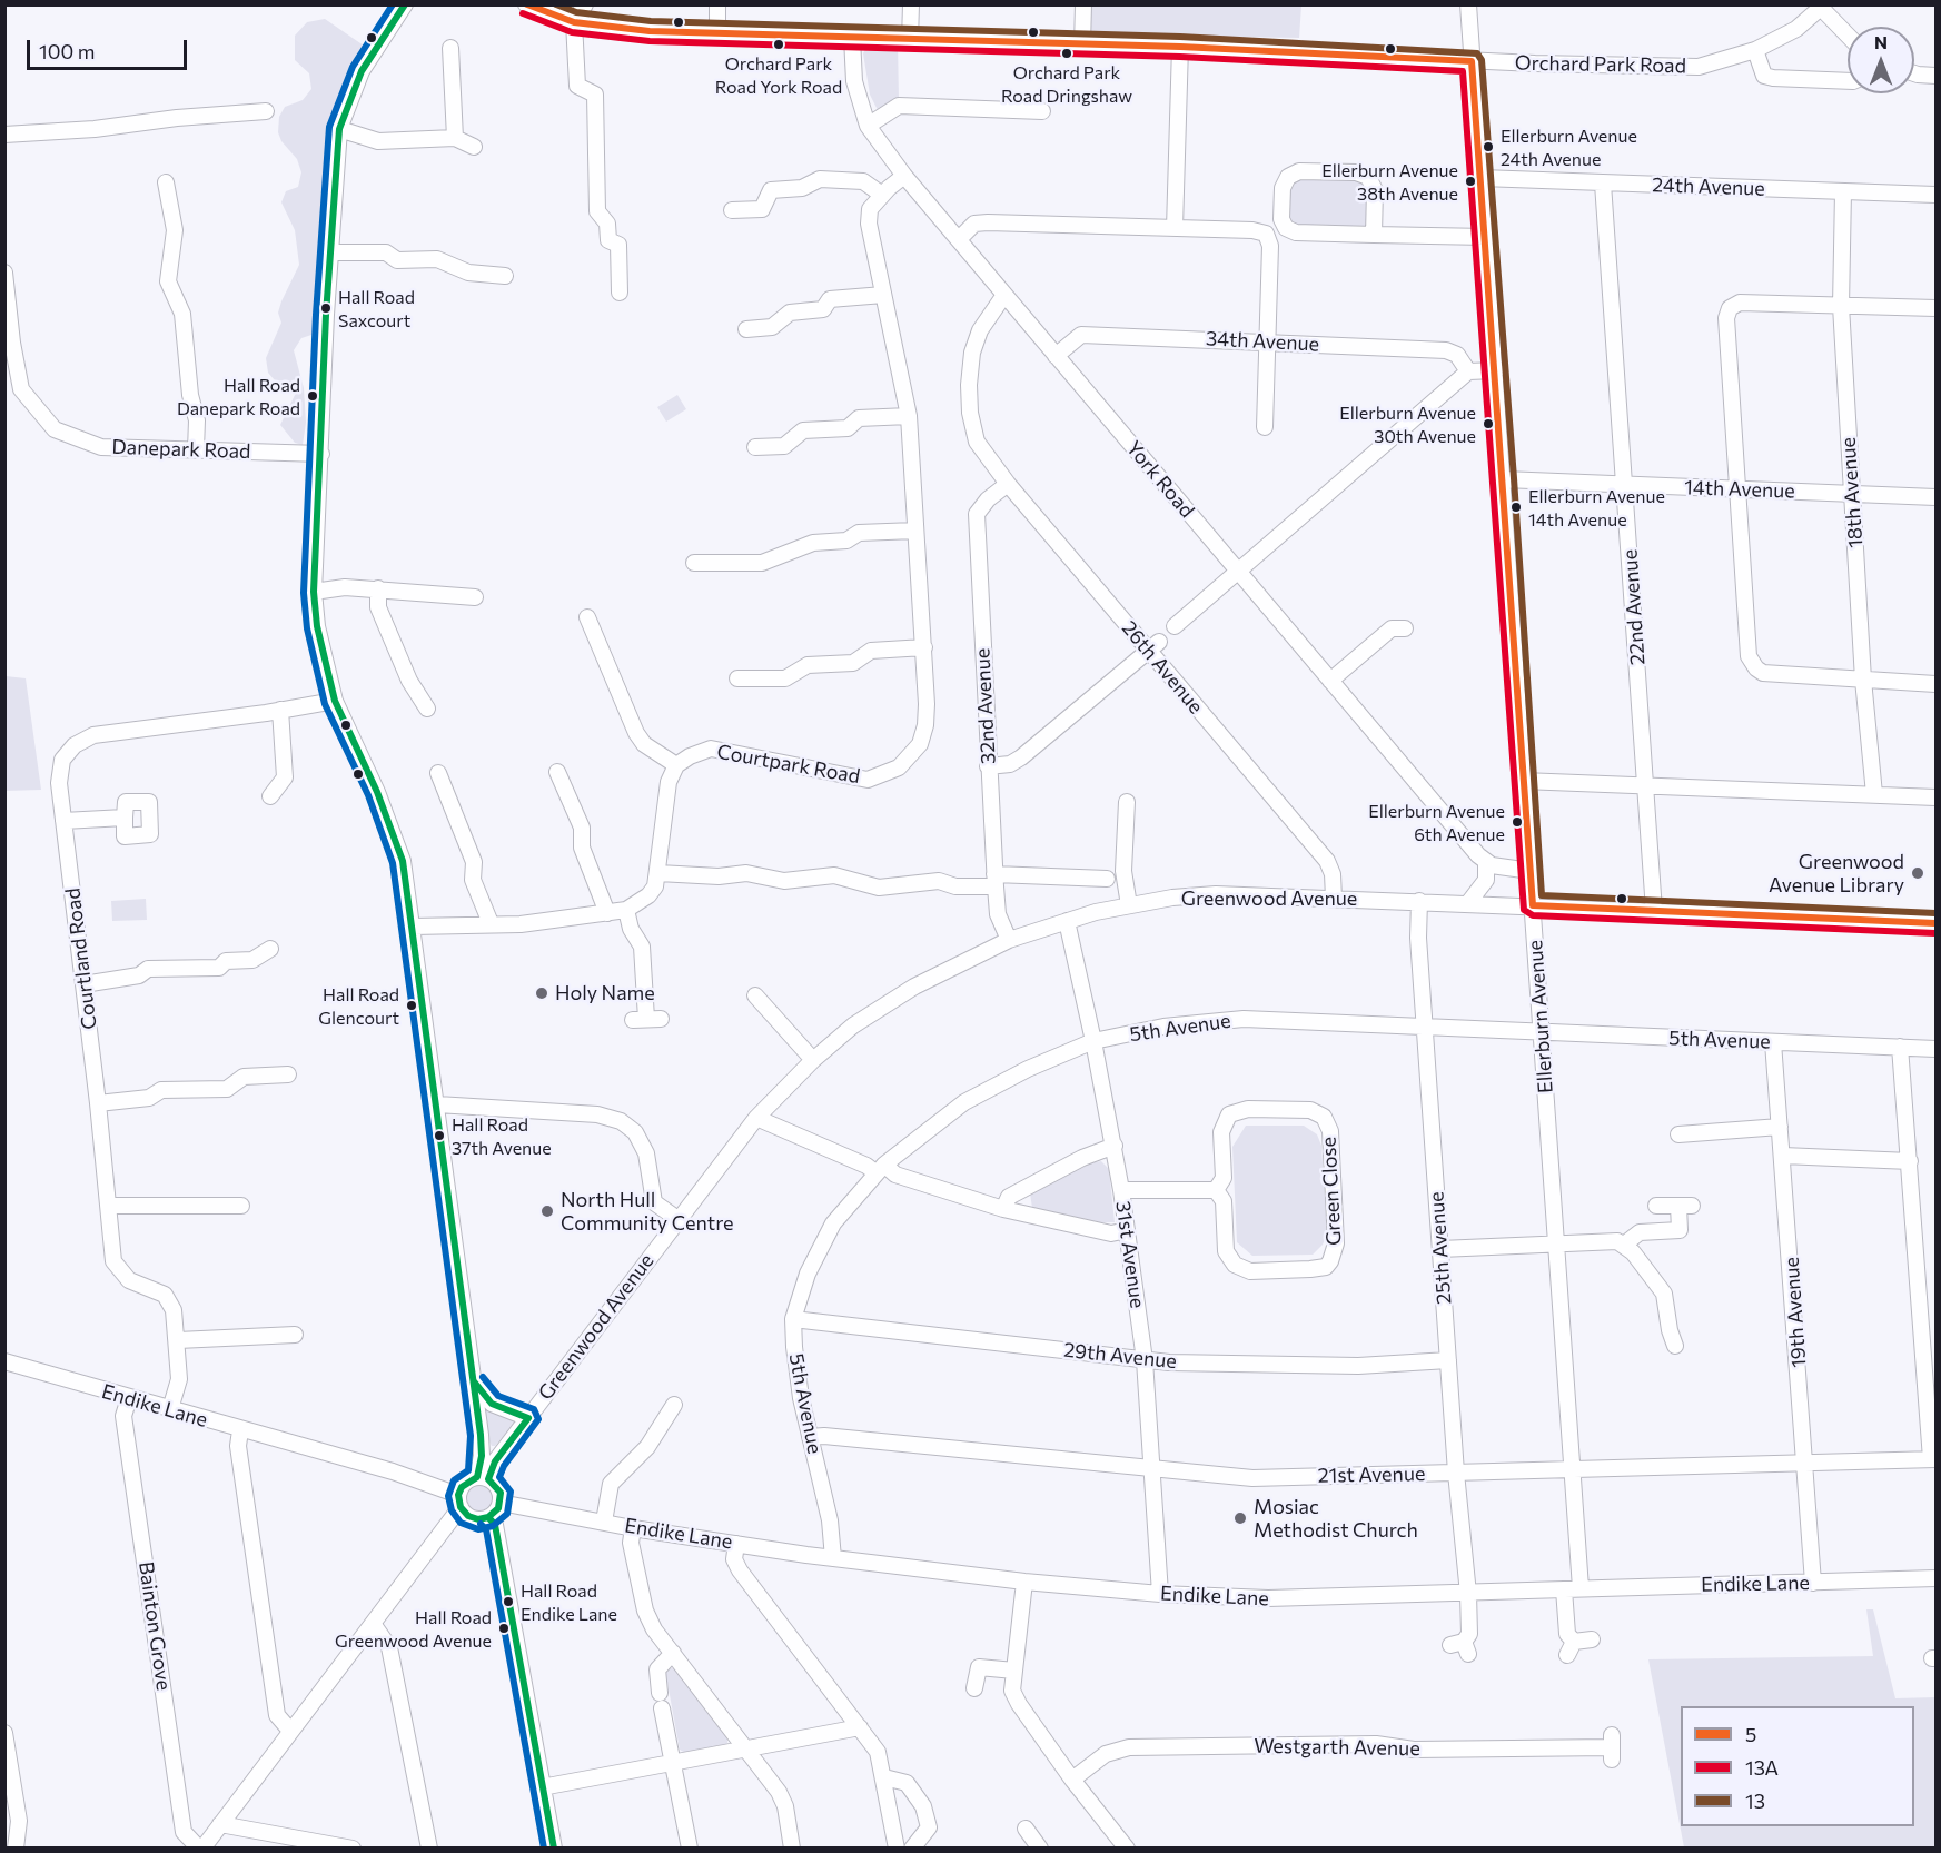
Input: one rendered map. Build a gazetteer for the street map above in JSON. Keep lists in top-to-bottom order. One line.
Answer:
{"streets":{"street":["Orchard Park Road","24th Avenue","34th Avenue","Danepark Road","York Road","14th Avenue","18th Avenue","22nd Avenue","26th Avenue","32nd Avenue","Courtpark Road","Greenwood Avenue","Courtland Road","Ellerburn Avenue","5th Avenue","Green Close","25th Avenue","31st Avenue","19th Avenue","29th Avenue","Endike Lane","21st Avenue","Bainton Grove","Westgarth Avenue"]},"crossings":[["Orchard Park Road","York Road"],["Orchard Park Road","Ellerburn Avenue"],["24th Avenue","18th Avenue"],["24th Avenue","22nd Avenue"],["24th Avenue","Ellerburn Avenue"],["34th Avenue","York Road"],["York Road","26th Avenue"],["York Road","Courtpark Road"],["14th Avenue","18th Avenue"],["14th Avenue","22nd Avenue"],["14th Avenue","Ellerburn Avenue"],["22nd Avenue","Greenwood Avenue"],["26th Avenue","32nd Avenue"],["26th Avenue","Greenwood Avenue"],["32nd Avenue","Greenwood Avenue"],["Greenwood Avenue","Ellerburn Avenue"],["Greenwood Avenue","25th Avenue"],["Greenwood Avenue","31st Avenue"],["Greenwood Avenue","Endike Lane"],["Courtland Road","Endike Lane"],["Ellerburn Avenue","5th Avenue"],["Ellerburn Avenue","Endike Lane"],["Ellerburn Avenue","21st Avenue"],["5th Avenue","25th Avenue"],["5th Avenue","31st Avenue"],["5th Avenue","19th Avenue"],["5th Avenue","29th Avenue"],["5th Avenue","Endike Lane"],["5th Avenue","21st Avenue"],["25th Avenue","29th Avenue"],["25th Avenue","Endike Lane"],["25th Avenue","21st Avenue"],["31st Avenue","29th Avenue"],["31st Avenue","Endike Lane"],["31st Avenue","21st Avenue"],["19th Avenue","Endike Lane"],["19th Avenue","21st Avenue"],["Endike Lane","Bainton Grove"]],"places":["Orchard Park Road York Road","Orchard Park Road Dringshaw","Ellerburn Avenue 24th Avenue","Ellerburn Avenue 38th Avenue","Hall Road Saxcourt","Hall Road Danepark Road","Ellerburn Avenue 30th Avenue","Ellerburn Avenue 14th Avenue","Ellerburn Avenue 6th Avenue","Greenwood Avenue Library","Holy Name","Hall Road Glencourt","Hall Road 37th Avenue","North Hull Community Centre","Mosiac Methodist Church","Hall Road Endike Lane","Hall Road Greenwood Avenue"],"lines":["transit line 5","transit line 13","transit line 13A"],"legend":["5","13A","13"],"scale_bar":"100 m","north":"top"}
